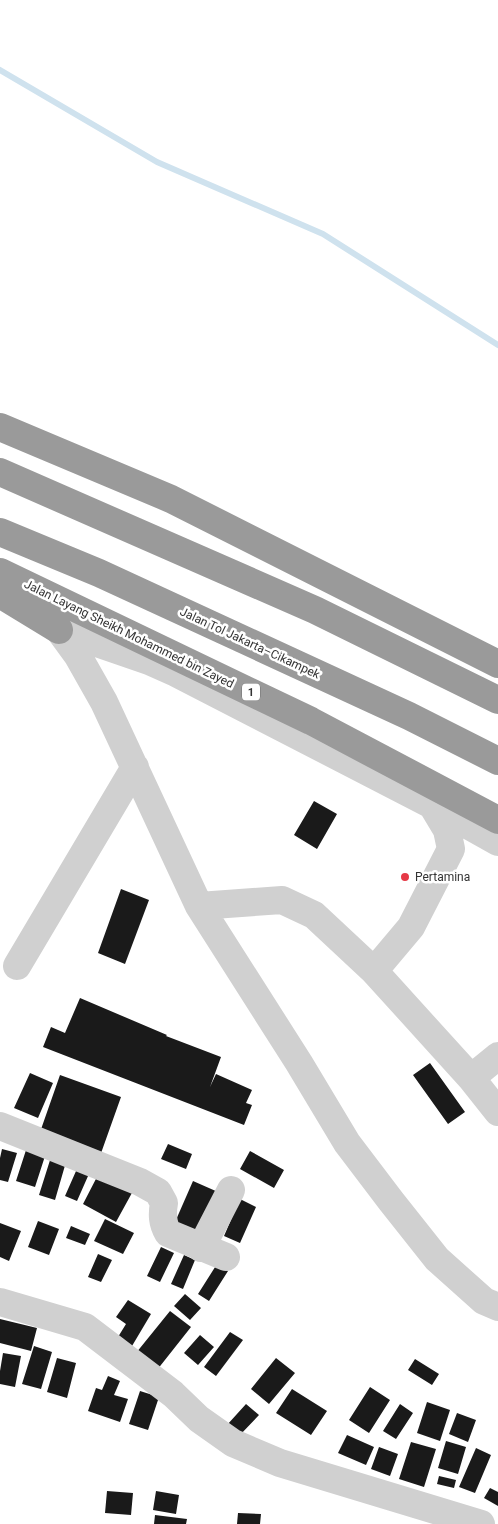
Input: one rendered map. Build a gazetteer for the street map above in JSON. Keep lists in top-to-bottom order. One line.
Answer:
{"streets":{"highway":["Jalan Layang Sheikh Mohammed bin Zayed","Jalan Tol Jakarta–Cikampek","1"]},"places":["Pertamina"]}
